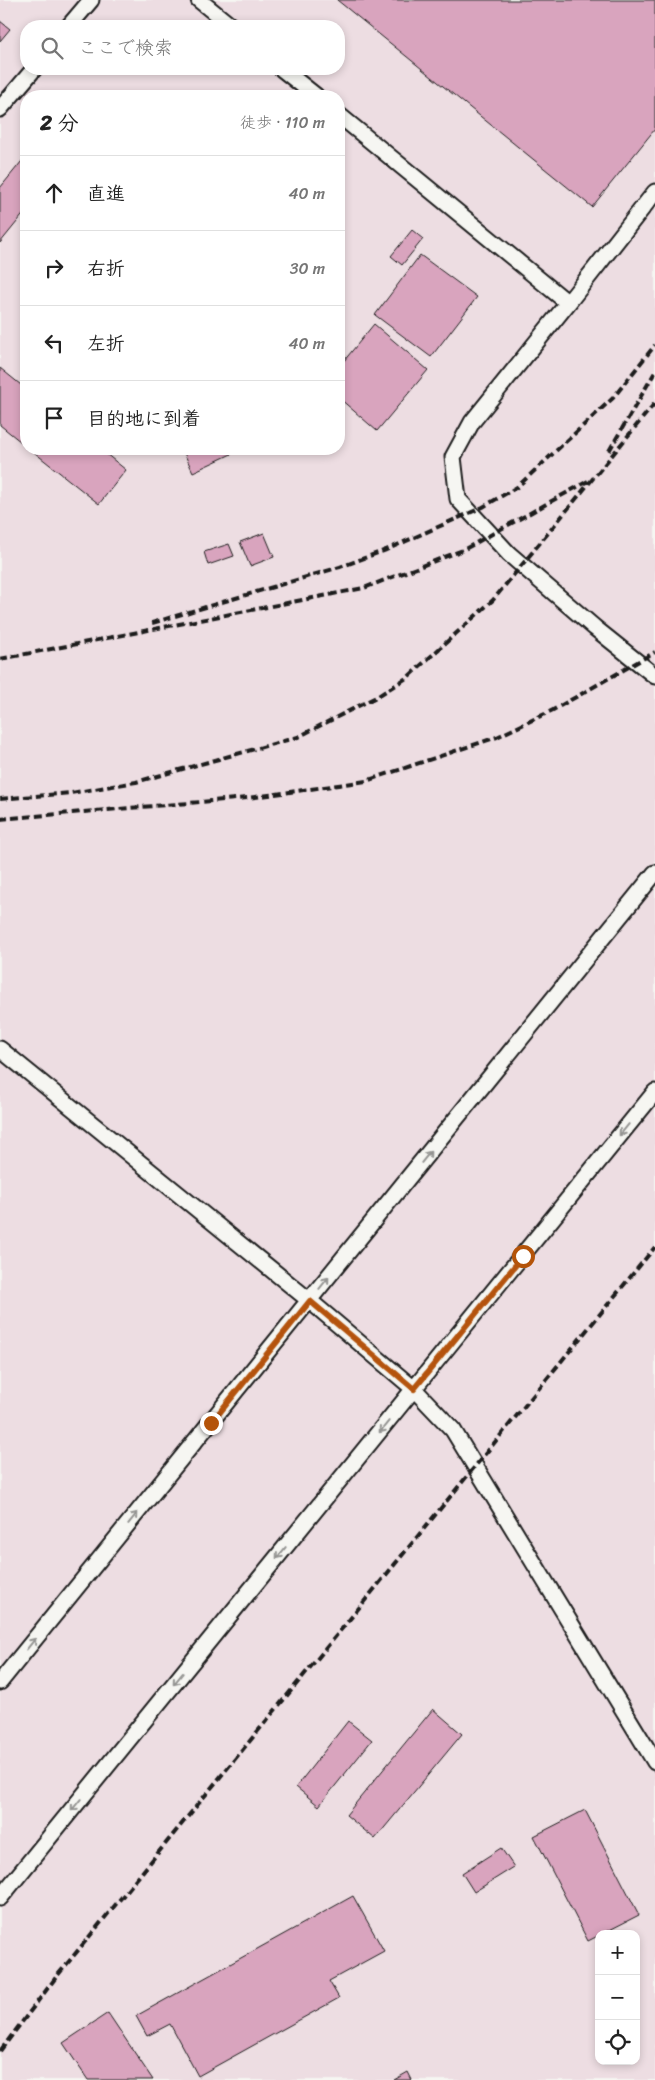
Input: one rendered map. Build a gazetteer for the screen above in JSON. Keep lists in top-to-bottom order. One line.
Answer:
{"page":{"search":"ここで検索","heading":["2 分","徒歩 · 110 m"],"list":[["直進","40 m"],["右折","30 m"],["左折","40 m"],"目的地に到着"],"map_buttons":["+","−"]}}
